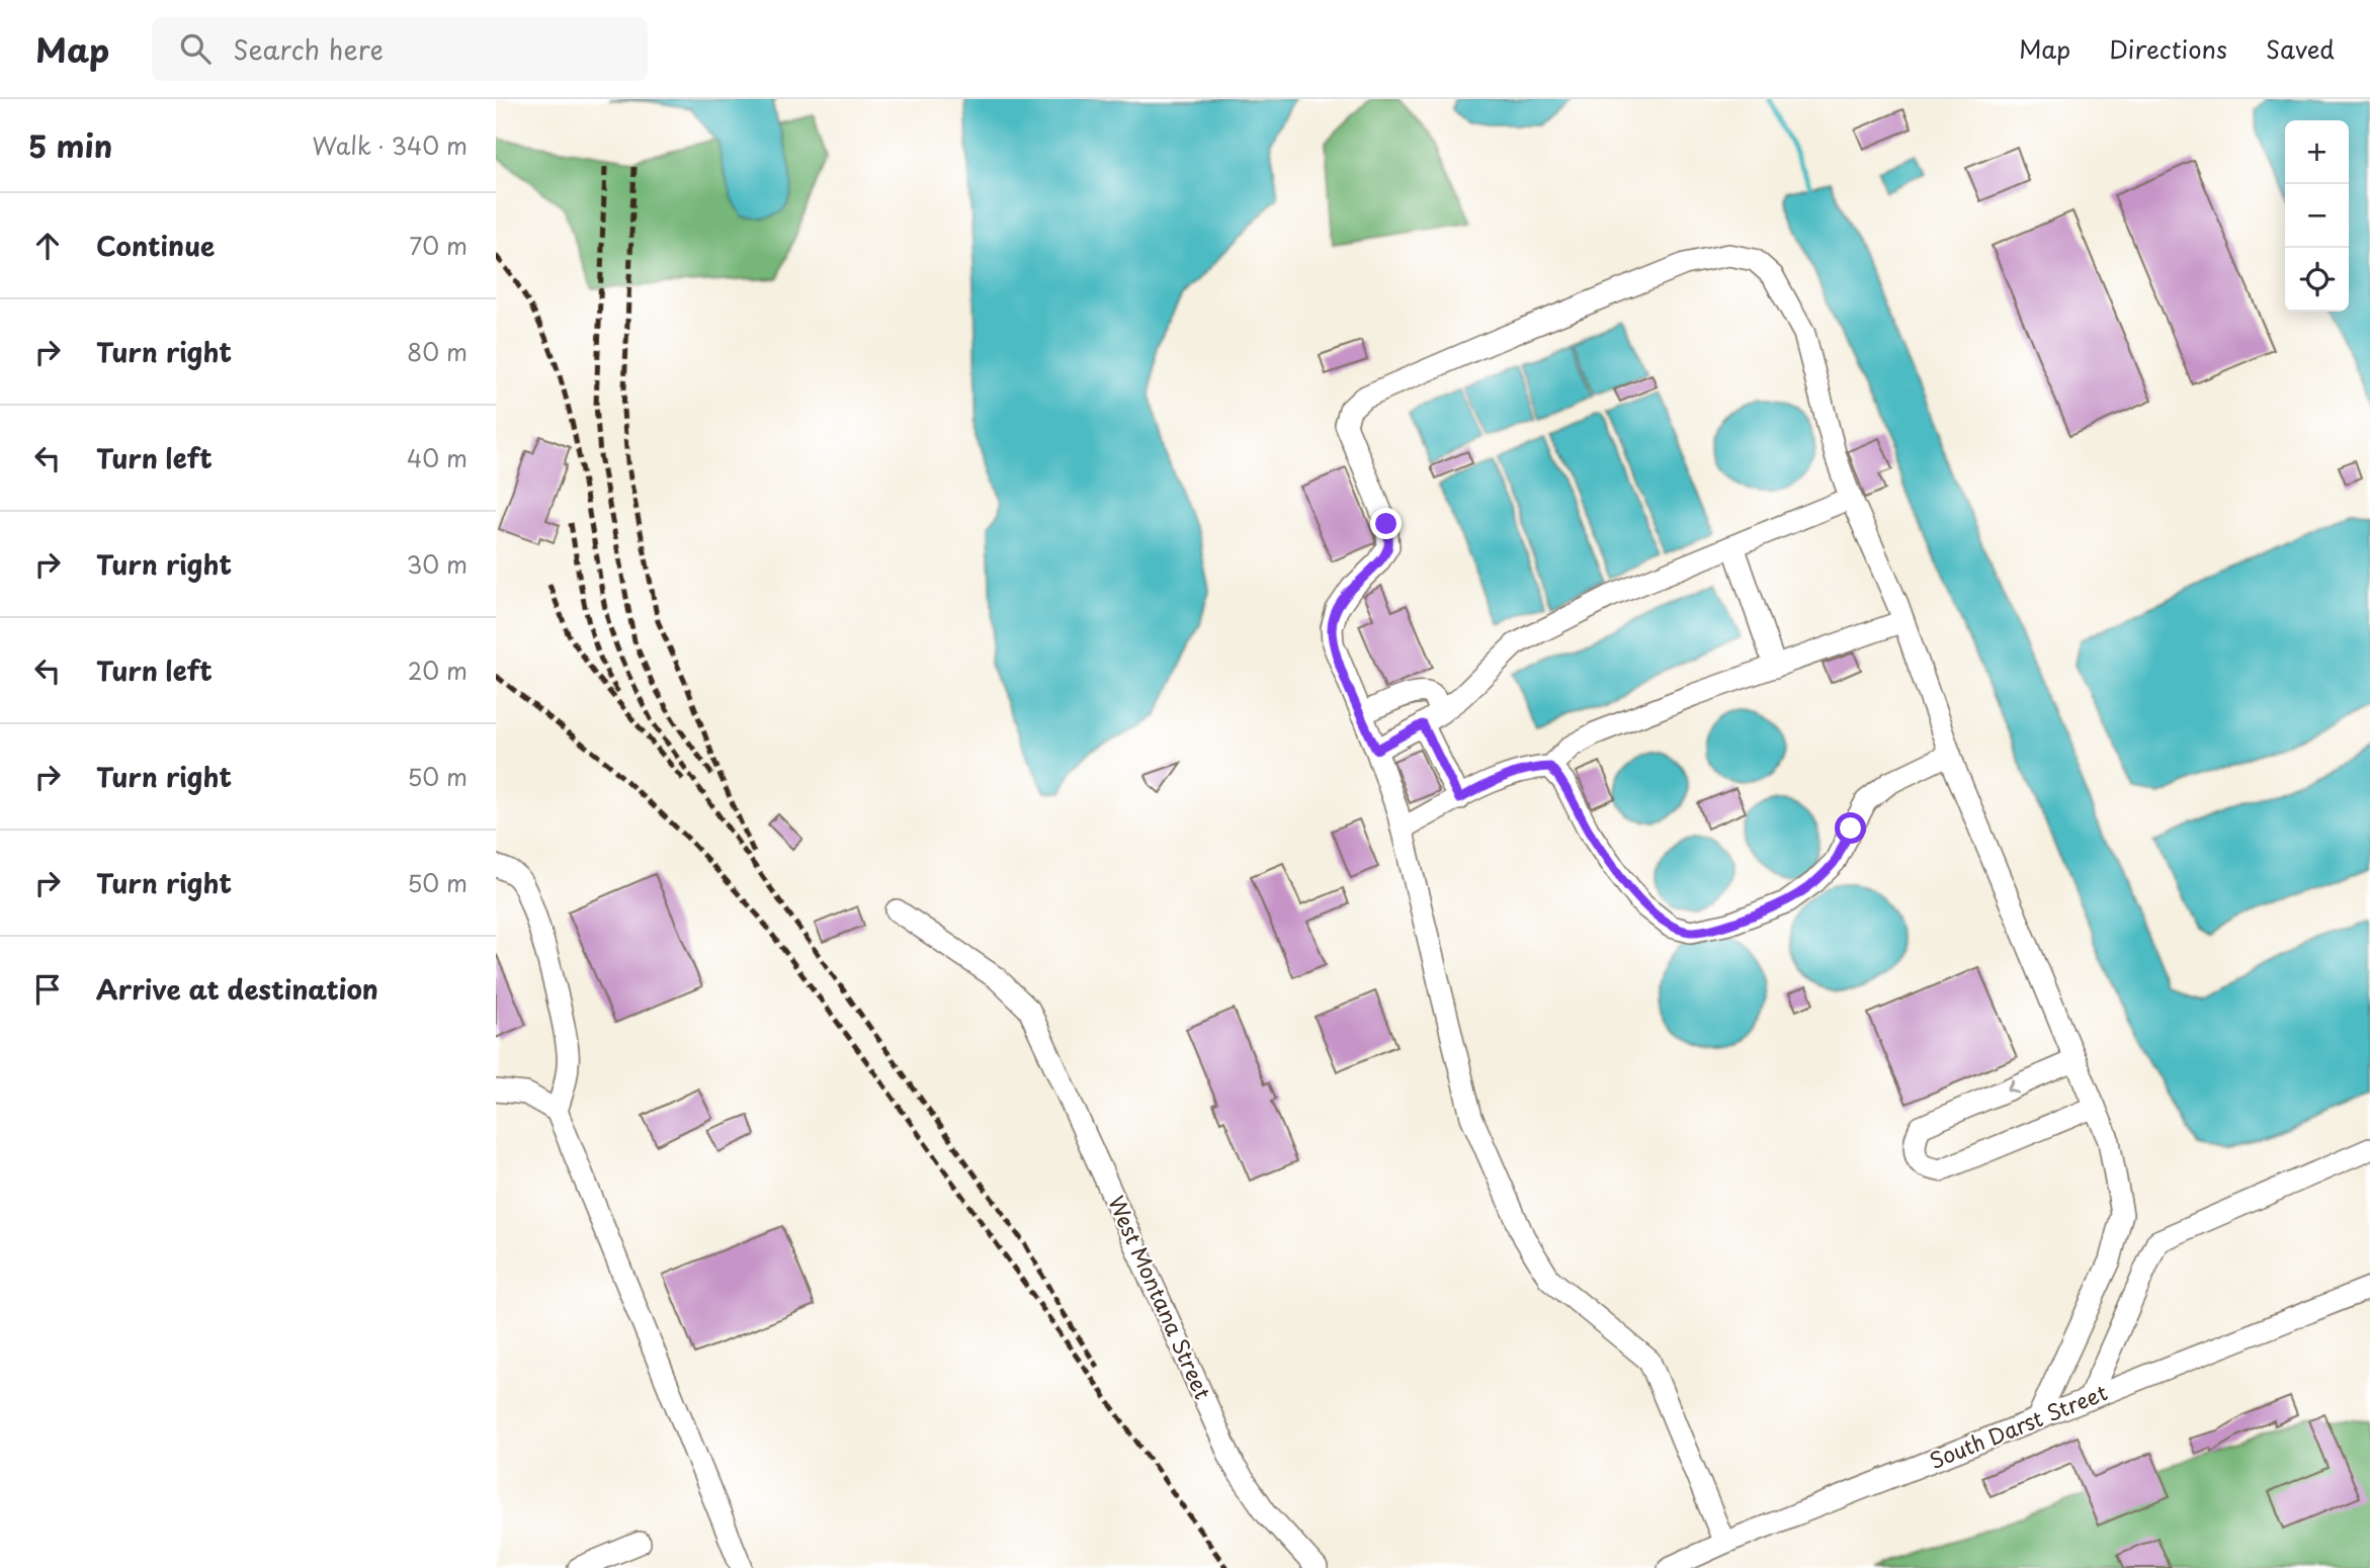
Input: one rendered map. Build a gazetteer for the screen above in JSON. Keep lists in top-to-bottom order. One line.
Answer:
{"streets":{"street":["West Montana Street","South Darst Street"]},"page":{"header":"Map","search":"Search here","nav":["Map","Directions","Saved"],"heading":["5 min","Walk · 340 m"],"map_buttons":["+","−"],"list":[["Continue","70 m"],["Turn right","80 m"],["Turn left","40 m"],["Turn right","30 m"],["Turn left","20 m"],["Turn right","50 m"],["Turn right","50 m"],"Arrive at destination"]}}
